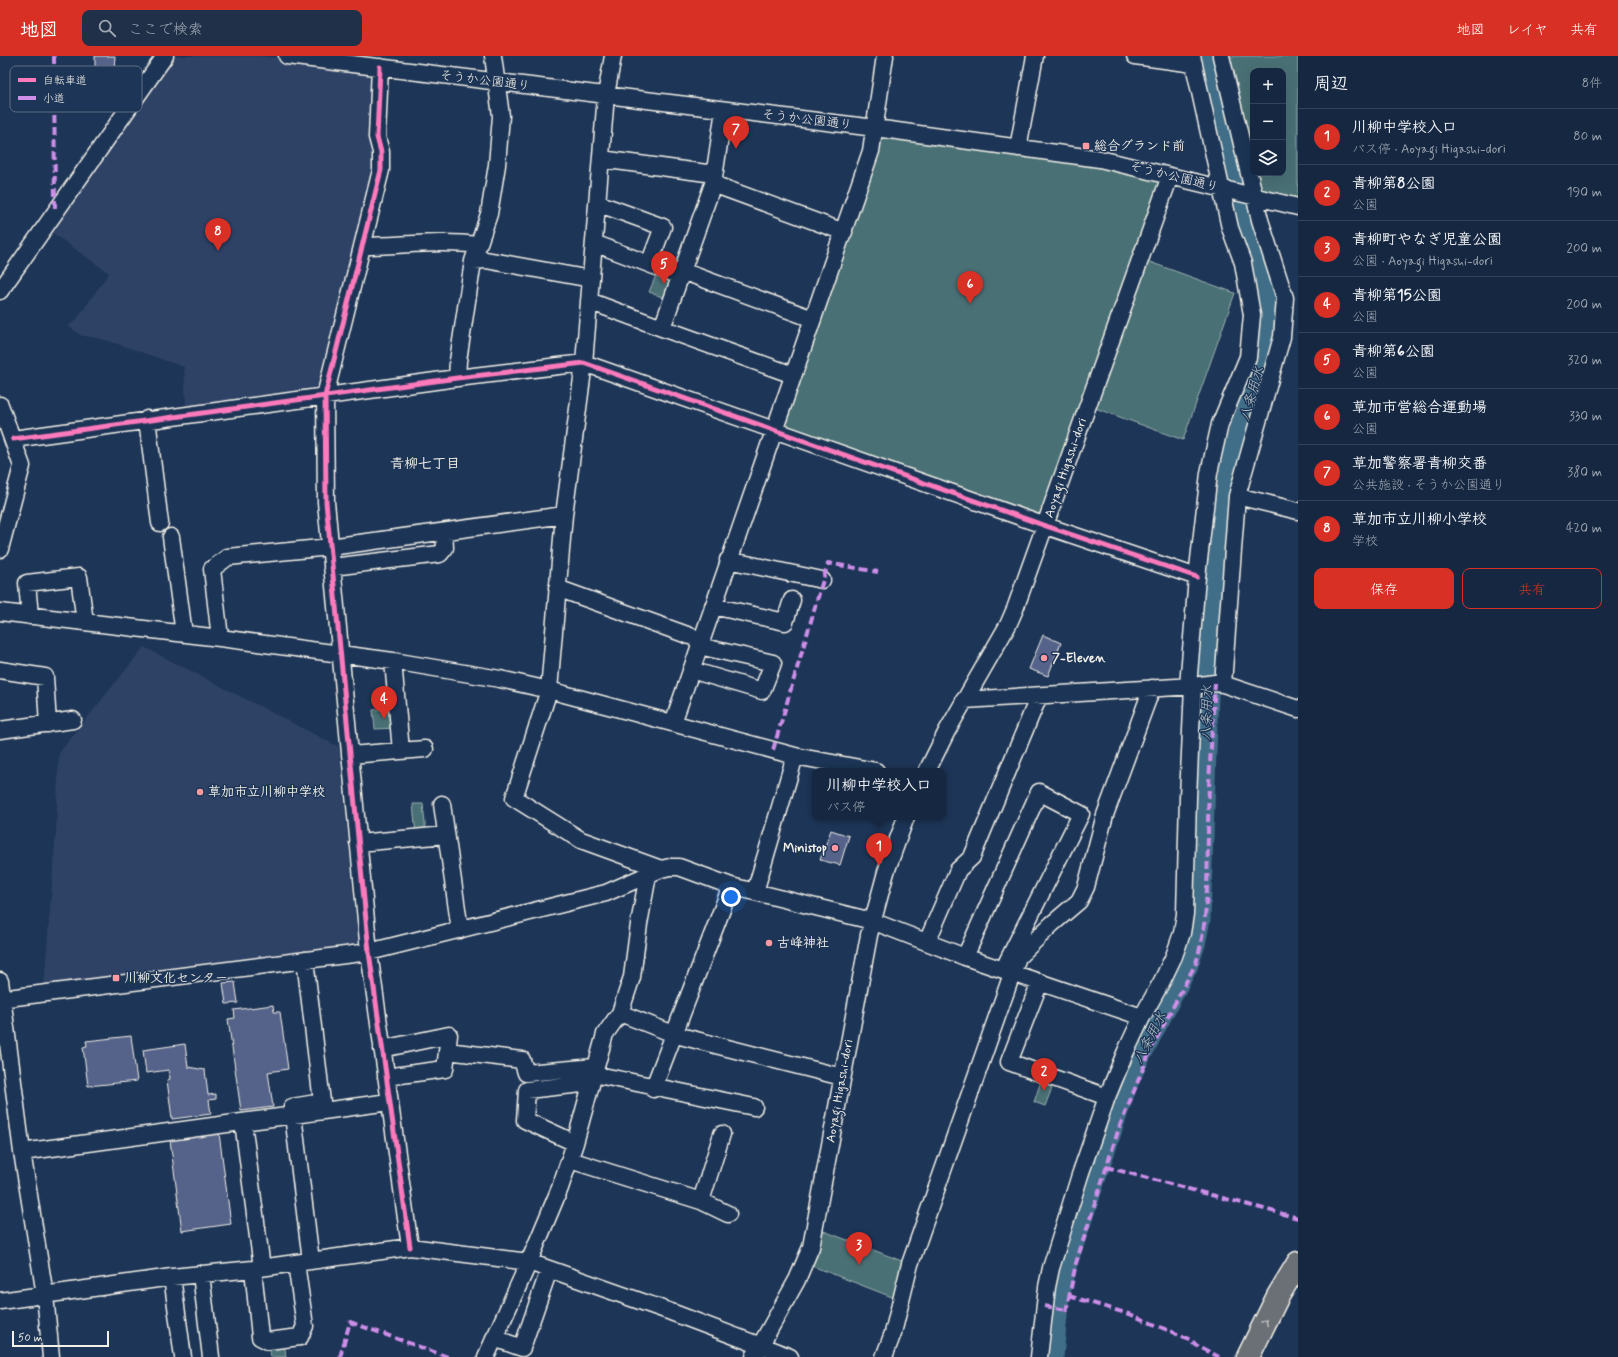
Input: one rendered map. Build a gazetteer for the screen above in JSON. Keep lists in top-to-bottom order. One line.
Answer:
{"streets":{"street":["そうか公園通り","Aoyagi Higashi-dori"]},"crossings":[["そうか公園通り","Aoyagi Higashi-dori"]],"districts":["青柳七丁目"],"water":["八条用水"],"places":{"transit":["総合グランド前","川柳文化センター"],"other":["7-Eleven","草加市立川柳中学校","Ministop","古峰神社"]},"legend":["自転車道","小道"],"scale_bar":"50 m","page":{"header":"地図","search":"ここで検索","nav":["地図","レイヤ","共有"],"heading":["周辺","8件"],"map_buttons":["+","−"],"list":[{"mark":"1","name":"川柳中学校入口","note":"バス停 · Aoyagi Higashi-dori","value":"80 m"},{"mark":"2","name":"青柳第8公園","note":"公園","value":"190 m"},{"mark":"3","name":"青柳町やなぎ児童公園","note":"公園 · Aoyagi Higashi-dori","value":"200 m"},{"mark":"4","name":"青柳第15公園","note":"公園","value":"200 m"},{"mark":"5","name":"青柳第6公園","note":"公園","value":"320 m"},{"mark":"6","name":"草加市営総合運動場","note":"公園","value":"330 m"},{"mark":"7","name":"草加警察署青柳交番","note":"公共施設 · そうか公園通り","value":"380 m"},{"mark":"8","name":"草加市立川柳小学校","note":"学校","value":"420 m"}],"pins":["7","8","5","6","4","1","2","3"],"buttons":["保存","共有"],"popup":["川柳中学校入口","バス停"],"scale":"50 m"}}
